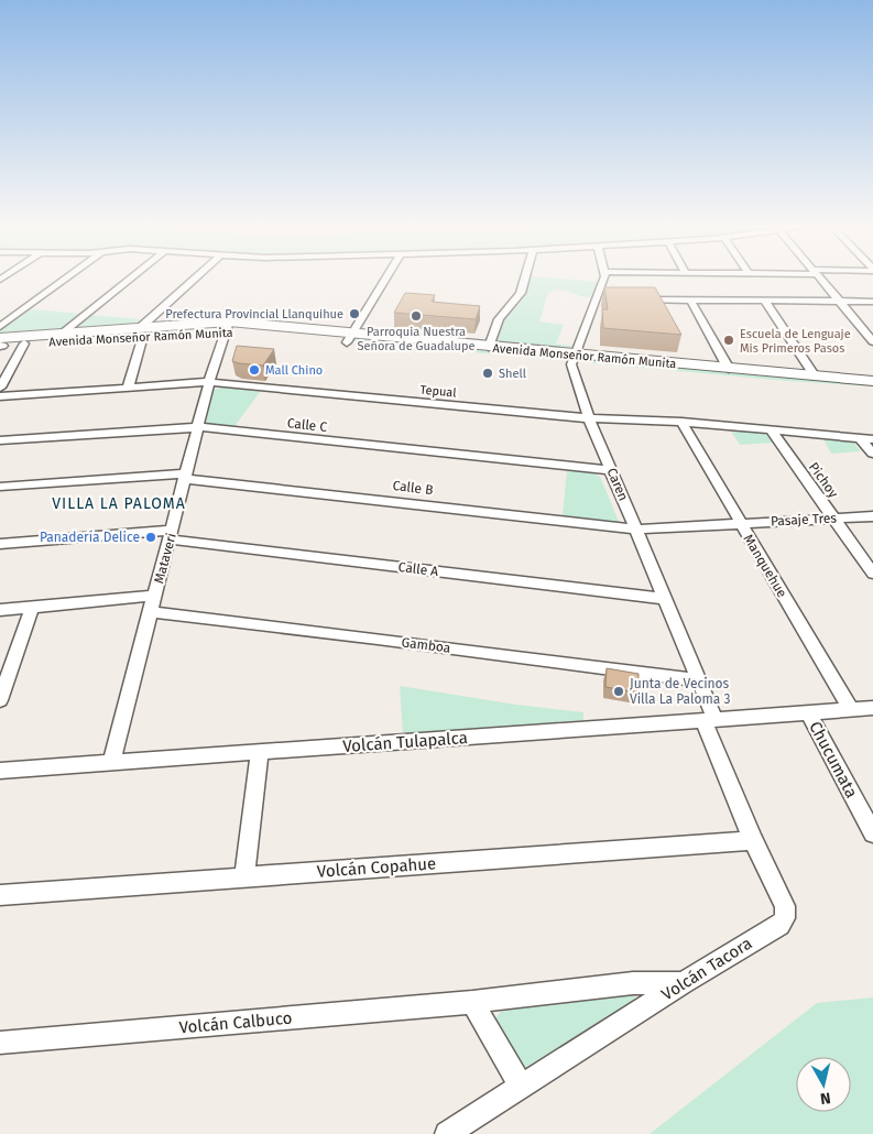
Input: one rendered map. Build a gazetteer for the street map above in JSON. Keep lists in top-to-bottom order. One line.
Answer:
{"streets":{"main road":["Avenida Monseñor Ramón Munita"],"street":["Tepual","Calle C","Pichoy","Caren","Calle B","Pasaje Tres","Mataveri","Manquehue","Calle A","Gamboa","Volcán Tulapalca","Chucumata","Volcán Copahue","Volcán Tacora","Volcán Calbuco"]},"crossings":[["Avenida Monseñor Ramón Munita","Caren"],["Avenida Monseñor Ramón Munita","Mataveri"],["Tepual","Pichoy"],["Tepual","Caren"],["Tepual","Mataveri"],["Tepual","Manquehue"],["Calle C","Caren"],["Calle C","Mataveri"],["Pichoy","Pasaje Tres"],["Caren","Calle B"],["Caren","Pasaje Tres"],["Caren","Calle A"],["Caren","Gamboa"],["Caren","Volcán Tulapalca"],["Caren","Volcán Tacora"],["Calle B","Pasaje Tres"],["Calle B","Mataveri"],["Pasaje Tres","Manquehue"],["Mataveri","Calle A"],["Mataveri","Gamboa"],["Mataveri","Volcán Tulapalca"],["Manquehue","Volcán Tulapalca"],["Volcán Tulapalca","Chucumata"],["Volcán Tulapalca","Volcán Tacora"],["Volcán Copahue","Volcán Tacora"],["Volcán Tacora","Volcán Calbuco"]],"districts":["VILLA LA PALOMA"],"places":["Prefectura Provincial Llanquihue","Parroquia Nuestra Señora de Guadalupe","Escuela de Lenguaje Mis Primeros Pasos","Mall Chino","Shell","Panadería Delice","Junta de Vecinos Villa La Paloma 3"],"north":"bottom"}
